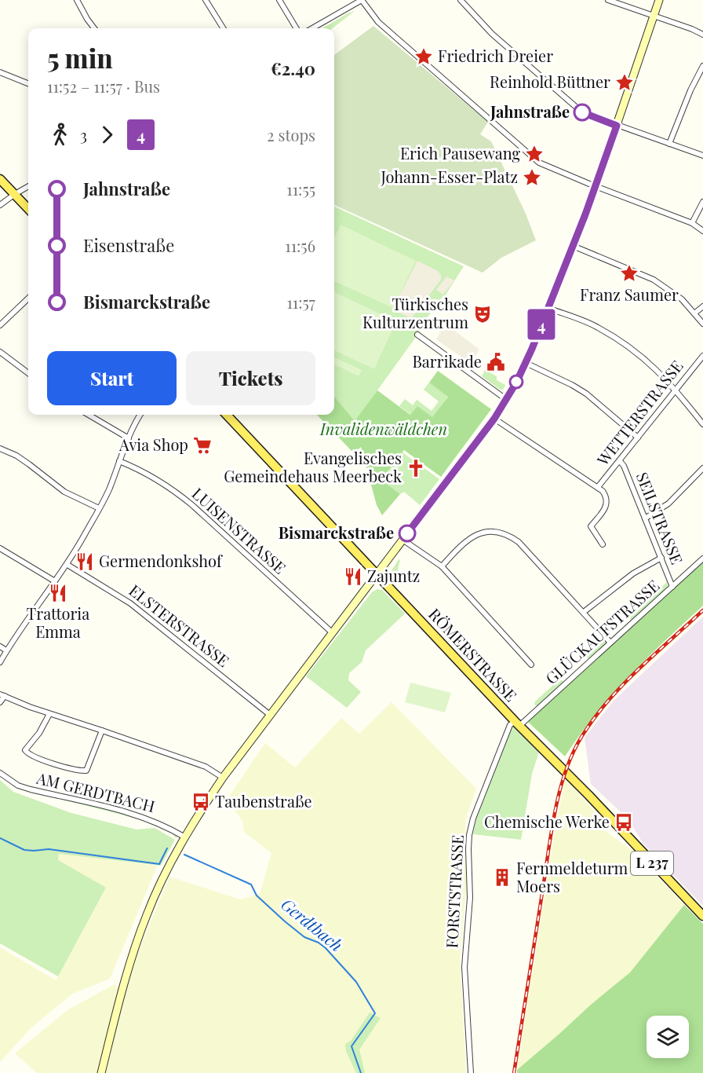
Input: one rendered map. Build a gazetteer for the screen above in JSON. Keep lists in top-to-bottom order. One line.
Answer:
{"streets":{"main road":["RÖMERSTRASSE","L 237"],"street":["WETTERSTRASSE","SEILSTRASSE","LUISENSTRASSE","ELSTERSTRASSE","GLÜCKAUFSTRASSE","AM GERDTBACH","FORSTSTRASSE"]},"crossings":[["WETTERSTRASSE","SEILSTRASSE"],["SEILSTRASSE","GLÜCKAUFSTRASSE"],["GLÜCKAUFSTRASSE","RÖMERSTRASSE"],["GLÜCKAUFSTRASSE","FORSTSTRASSE"],["RÖMERSTRASSE","FORSTSTRASSE"]],"water":["Gerdtbach"],"parks":["Invalidenwäldchen"],"places":{"place":["Friedrich Dreier","Reinhold Büttner","Erich Pausewang","Johann-Esser-Platz","Franz Saumer"],"other":["Jahnstraße","Bismarckstraße"],"theatre":["Türkisches Kulturzentrum"],"public building":["Barrikade"],"supermarket":["Avia Shop"],"church":["Evangelisches Gemeindehaus Meerbeck"],"restaurant":["Germendonkshof","Zajuntz","Trattoria Emma"],"bus stop":["Taubenstraße","Chemische Werke"],"building":["Fernmeldeturm Moers"]},"lines":["bus line 4"],"page":{"on_map":"4","heading":["5 min","11:52 – 11:57 · Bus","€2.40"],"legs":["3","4","2 stops"],"list":[{"name":"Jahnstraße","value":"11:55"},{"name":"Eisenstraße","value":"11:56"},{"name":"Bismarckstraße","value":"11:57"}],"buttons":["Start","Tickets"]}}
